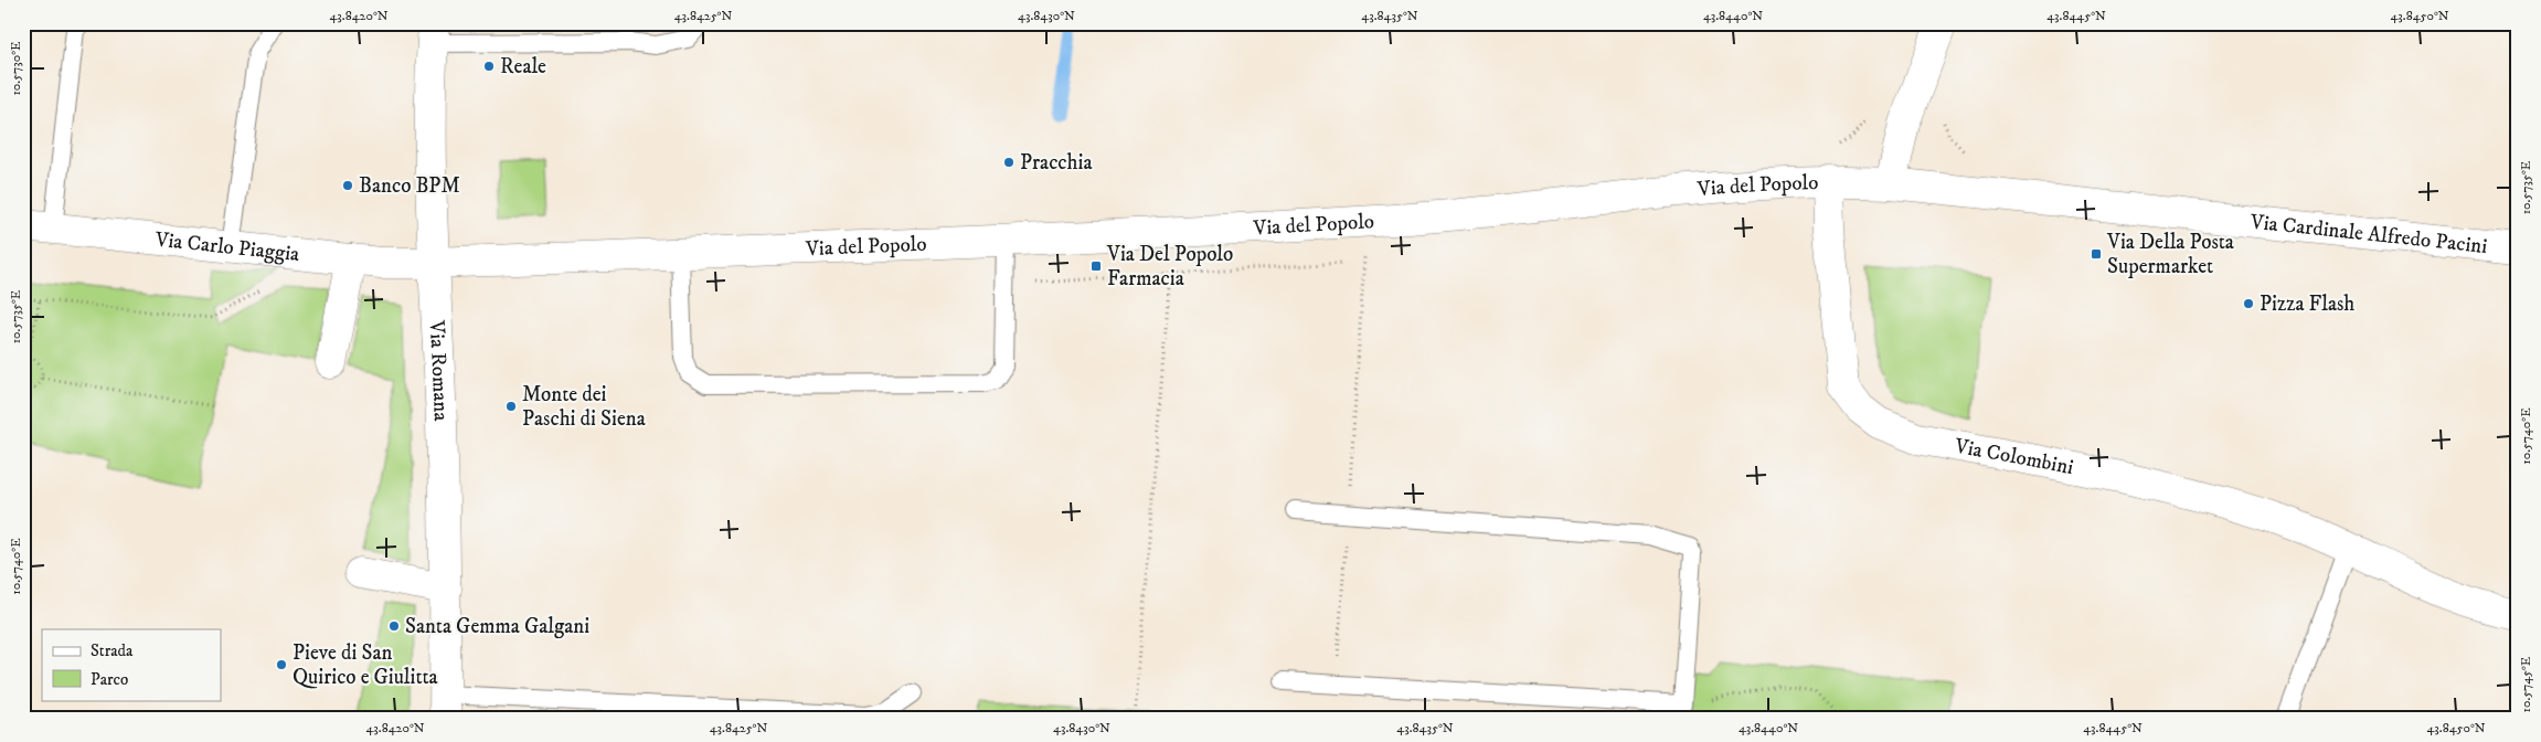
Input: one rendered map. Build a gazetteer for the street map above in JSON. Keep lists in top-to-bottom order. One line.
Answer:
{"streets":{"street":["Via del Popolo","Via Cardinale Alfredo Pacini","Via Carlo Piaggia","Via Romana","Via Colombini"]},"crossings":[["Via del Popolo","Via Cardinale Alfredo Pacini"],["Via del Popolo","Via Carlo Piaggia"],["Via del Popolo","Via Romana"],["Via del Popolo","Via Colombini"],["Via Carlo Piaggia","Via Romana"]],"places":{"other":["Reale","Pracchia","Banco BPM","Pizza Flash","Monte dei Paschi di Siena","Santa Gemma Galgani","Pieve di San Quirico e Giulitta"],"transit":["Via Della Posta Supermarket","Via Del Popolo Farmacia"]},"legend":["Strada","Parco"],"coordinates":["43.8420°N","43.8425°N","43.8430°N","43.8435°N","43.8440°N","43.8445°N","43.8450°N","10.5730°E","10.5735°E","10.5740°E","10.5745°E"]}
